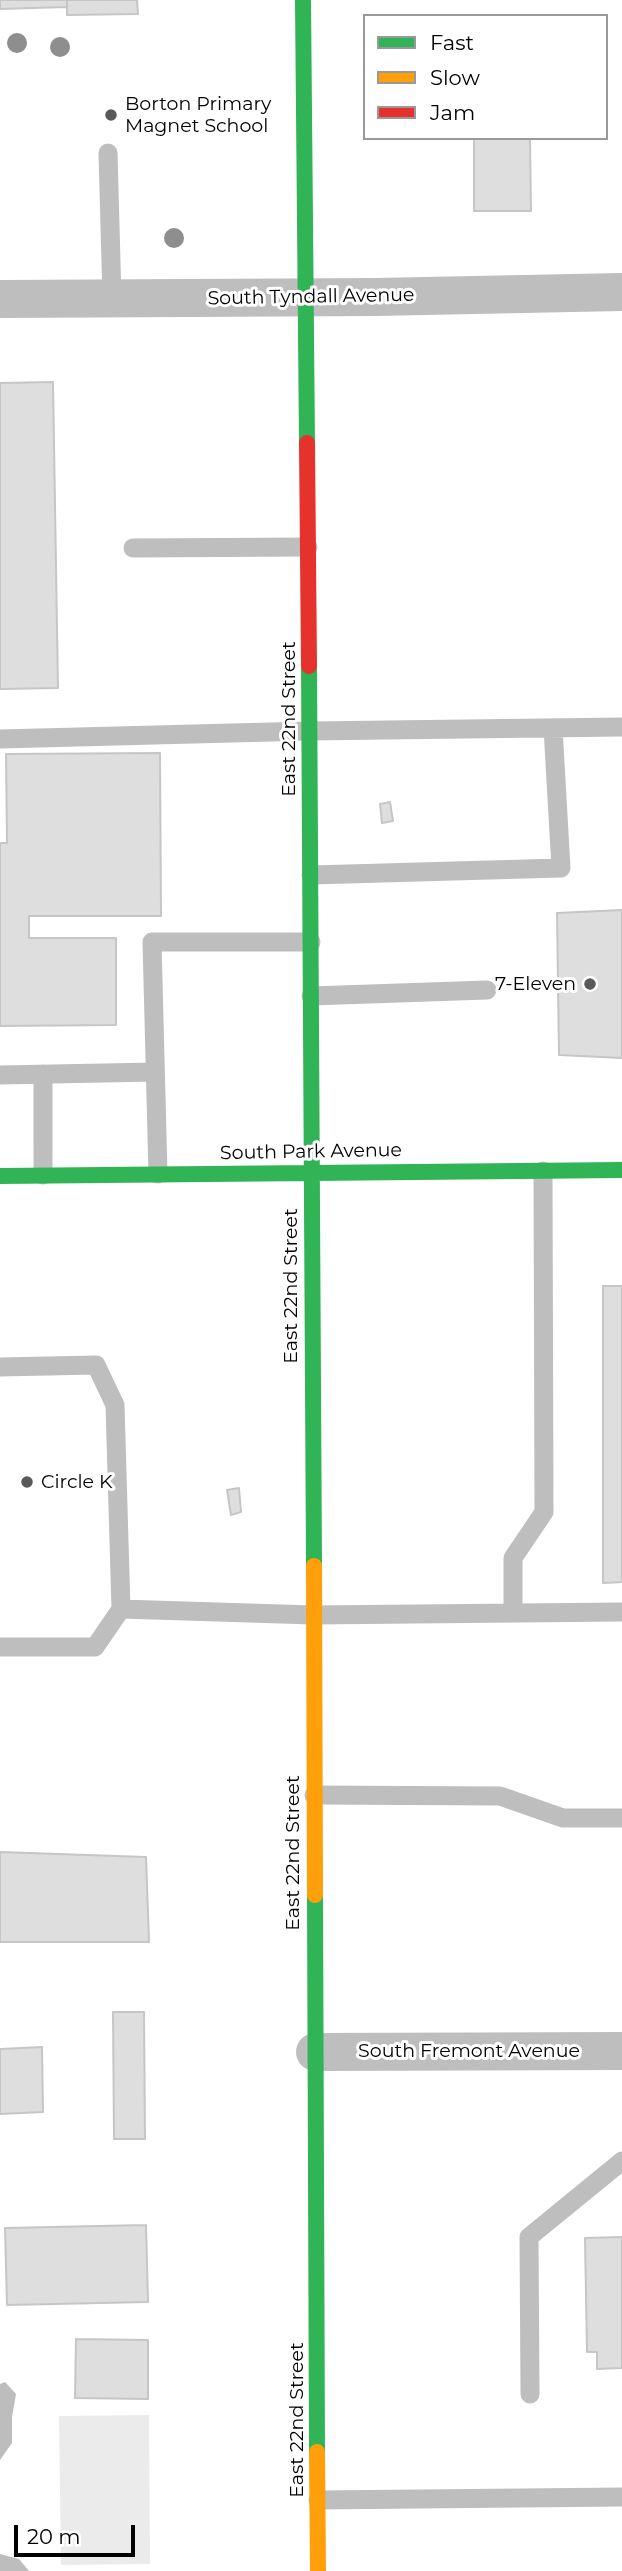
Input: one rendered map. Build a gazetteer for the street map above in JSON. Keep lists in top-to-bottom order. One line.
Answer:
{"streets":{"main road":["East 22nd Street","South Park Avenue"],"street":["South Tyndall Avenue","South Fremont Avenue"]},"crossings":[["South Tyndall Avenue","East 22nd Street"],["East 22nd Street","South Park Avenue"],["East 22nd Street","South Fremont Avenue"]],"places":["Borton Primary Magnet School","7-Eleven","Circle K"],"legend":["Fast","Slow","Jam"],"scale_bar":"20 m"}
